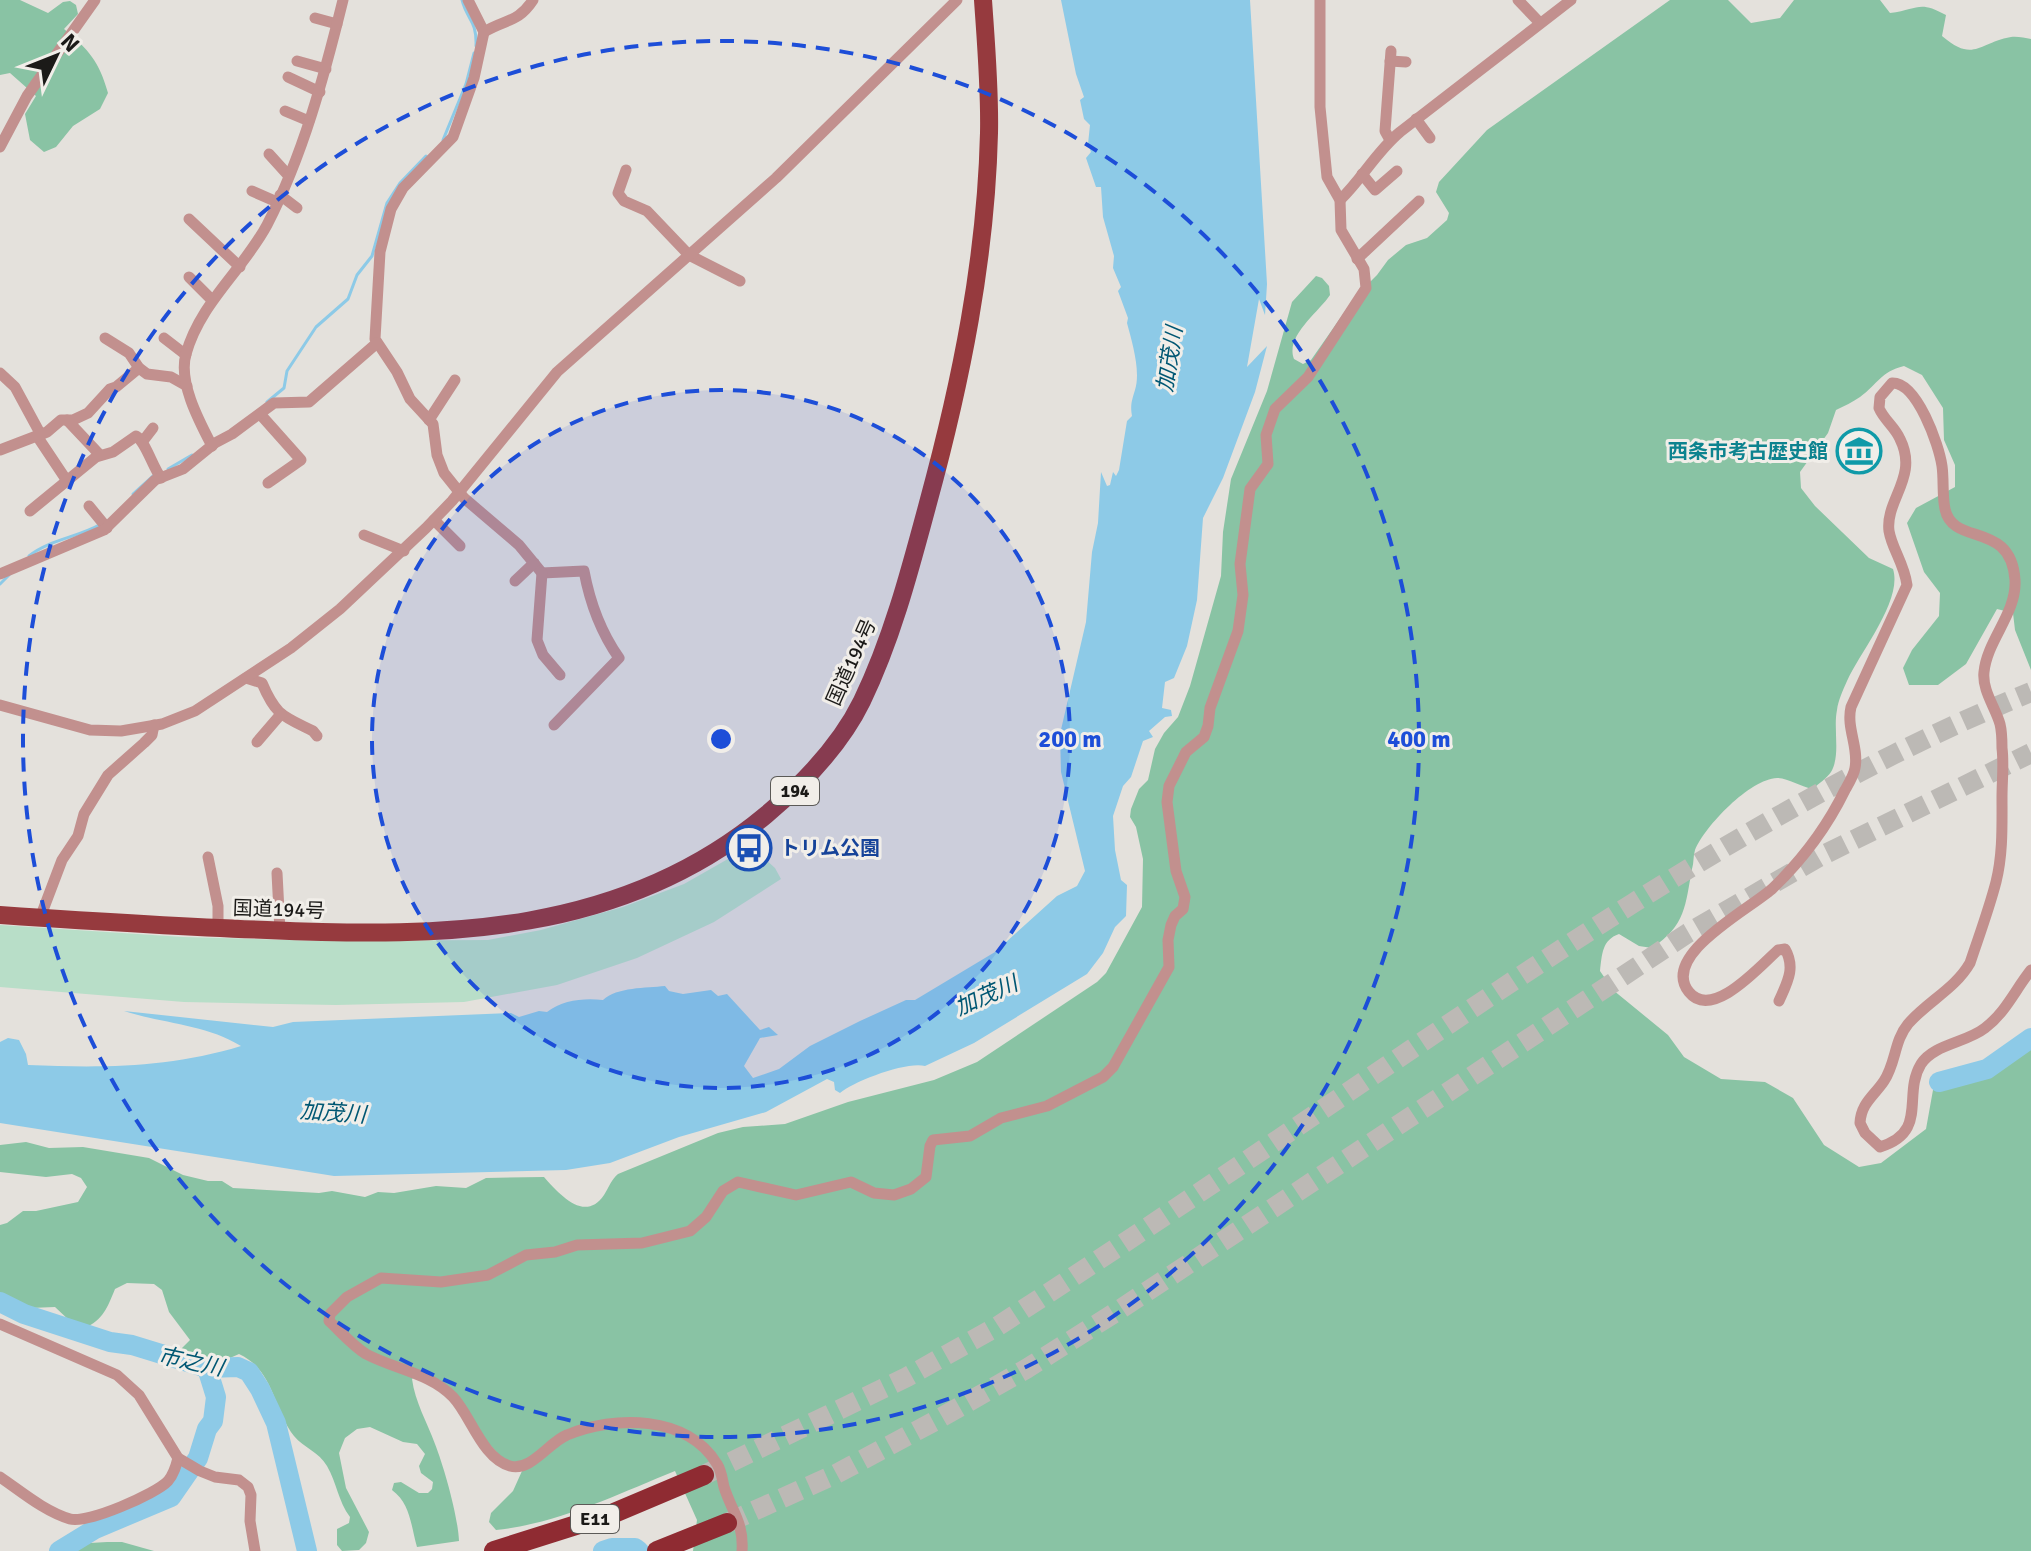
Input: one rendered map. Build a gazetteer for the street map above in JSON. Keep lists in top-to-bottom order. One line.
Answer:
{"streets":{"highway":["国道194号","194","E11"]},"water":["加茂川","市之川"],"places":{"museum":["西条市考古歴史館"],"bus stop":["トリム公園"]},"north":"top right","rings":["200 m","400 m"]}
